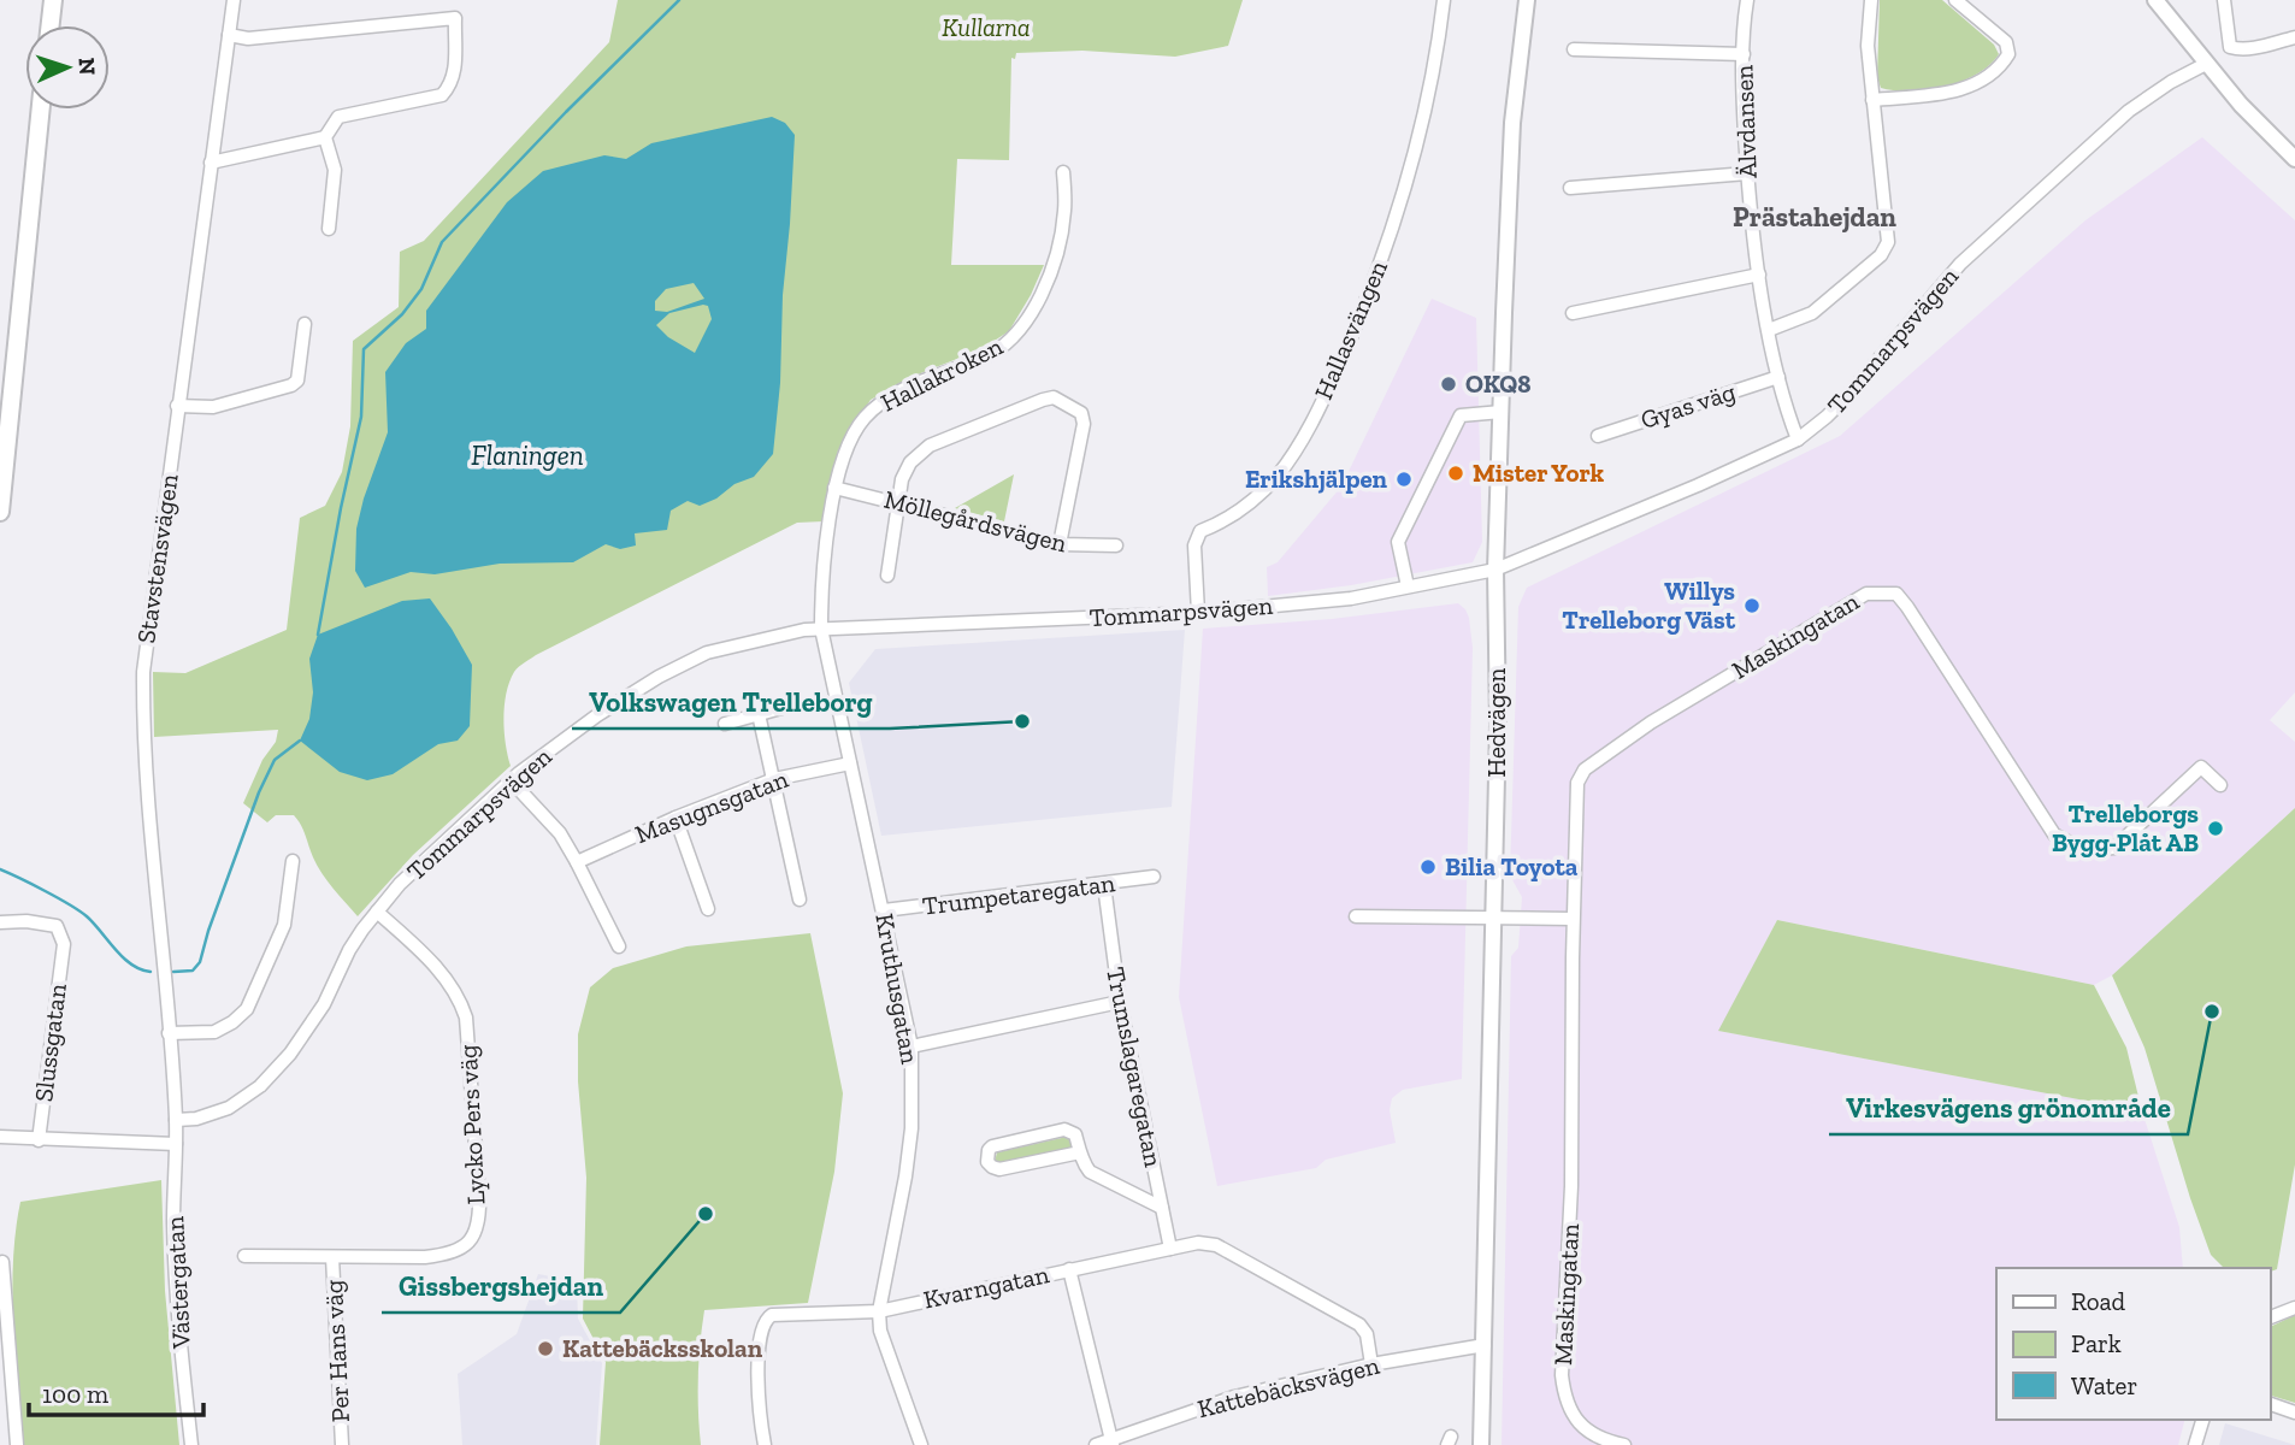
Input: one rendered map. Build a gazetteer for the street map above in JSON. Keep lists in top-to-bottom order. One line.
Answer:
{"streets":{"main road":["Hedvägen"],"street":["Älvdansen","Hallasvängen","Tommarpsvägen","Hallakroken","Gyas väg","Möllegårdsvägen","Stavstensvägen","Maskingatan","Masugnsgatan","Trumpetaregatan","Kruthusgatan","Slussgatan","Trumslagaregatan","Lycko Pers väg","Västergatan","Kvarngatan","Per Hans väg","Kattebäcksvägen"]},"crossings":[["Älvdansen","Tommarpsvägen"],["Älvdansen","Gyas väg"],["Hallasvängen","Tommarpsvägen"],["Tommarpsvägen","Hallakroken"],["Tommarpsvägen","Stavstensvägen"],["Tommarpsvägen","Hedvägen"],["Tommarpsvägen","Kruthusgatan"],["Tommarpsvägen","Lycko Pers väg"],["Tommarpsvägen","Västergatan"],["Hallakroken","Möllegårdsvägen"],["Hallakroken","Kruthusgatan"],["Stavstensvägen","Västergatan"],["Hedvägen","Kattebäcksvägen"],["Masugnsgatan","Kruthusgatan"],["Trumpetaregatan","Kruthusgatan"],["Trumpetaregatan","Trumslagaregatan"],["Kruthusgatan","Kvarngatan"],["Trumslagaregatan","Kvarngatan"],["Lycko Pers väg","Per Hans väg"],["Kvarngatan","Kattebäcksvägen"]],"districts":["Prästahejdan"],"water":["Flaningen"],"parks":["Kullarna"],"places":["OKQ8","Mister York","Erikshjälpen","Willys Trelleborg Väst","Volkswagen Trelleborg","Trelleborgs Bygg-Plåt AB","Bilia Toyota","Virkesvägens grönområde","Gissbergshejdan","Kattebäcksskolan"],"legend":["Road","Park","Water"],"scale_bar":"100 m","north":"right"}
